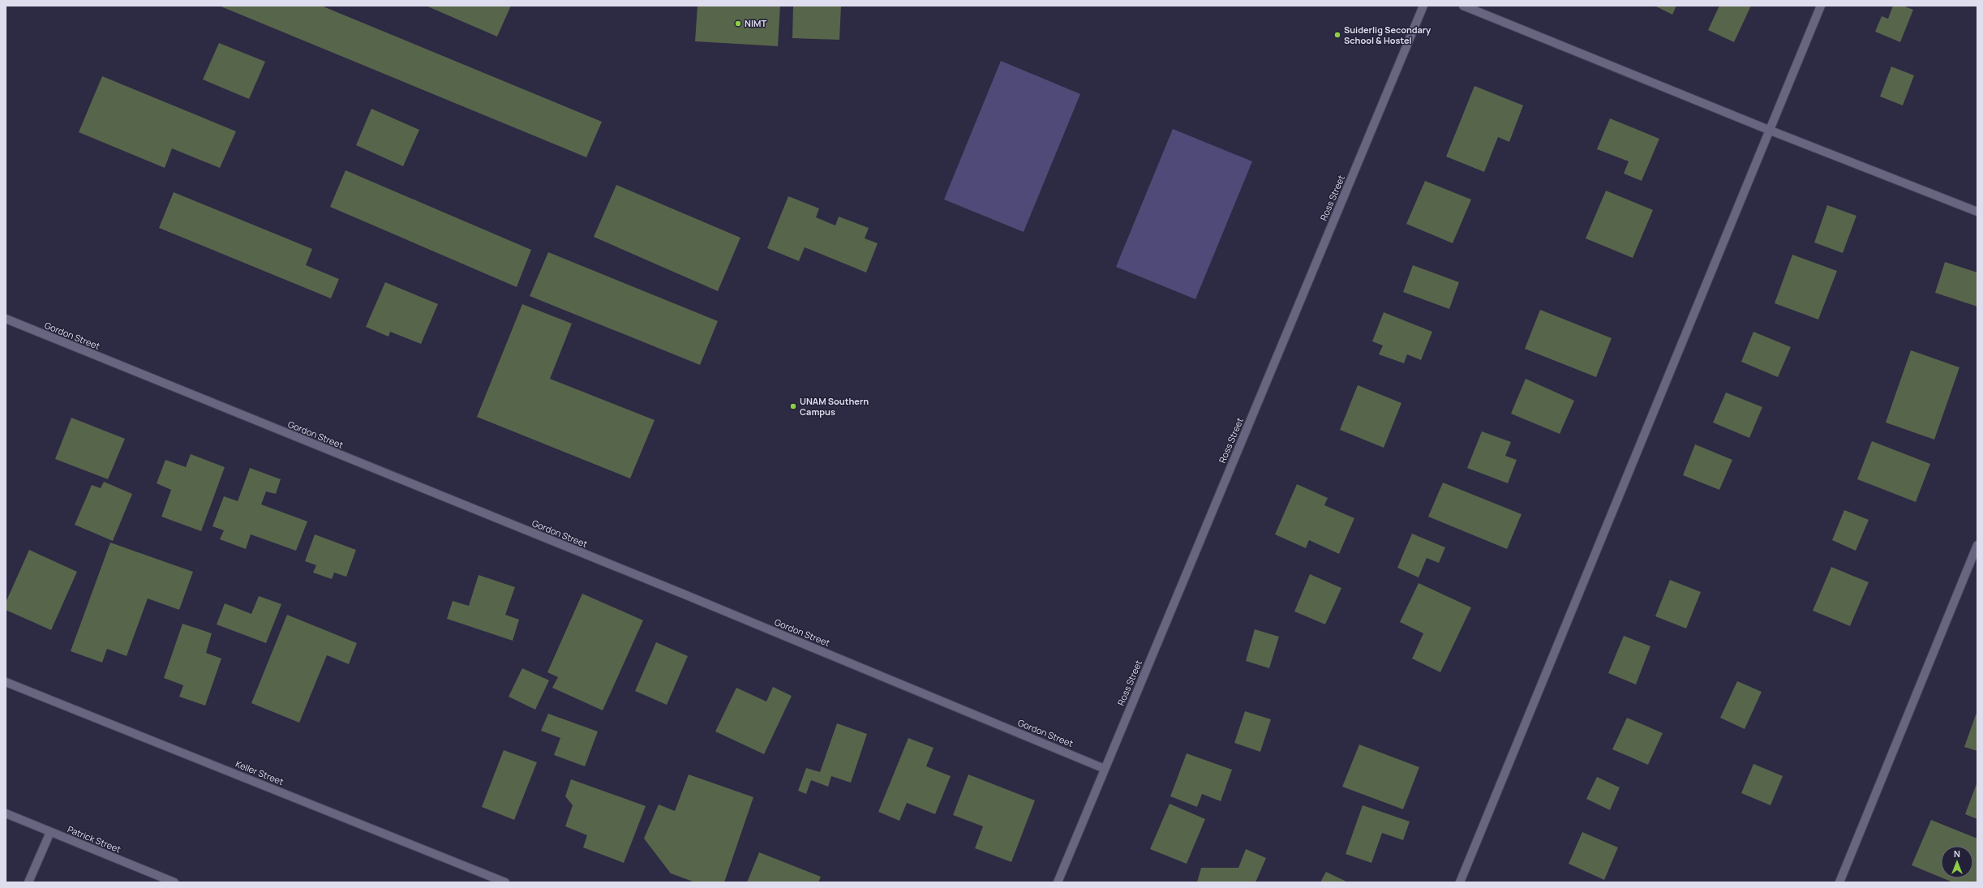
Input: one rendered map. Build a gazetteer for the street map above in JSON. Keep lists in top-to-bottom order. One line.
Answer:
{"streets":{"street":["Ross Street","Gordon Street","Keller Street","Patrick Street"]},"crossings":[["Ross Street","Gordon Street"]],"places":["NIMT","Suiderlig Secondary School & Hostel","UNAM Southern Campus"],"north":"top"}
